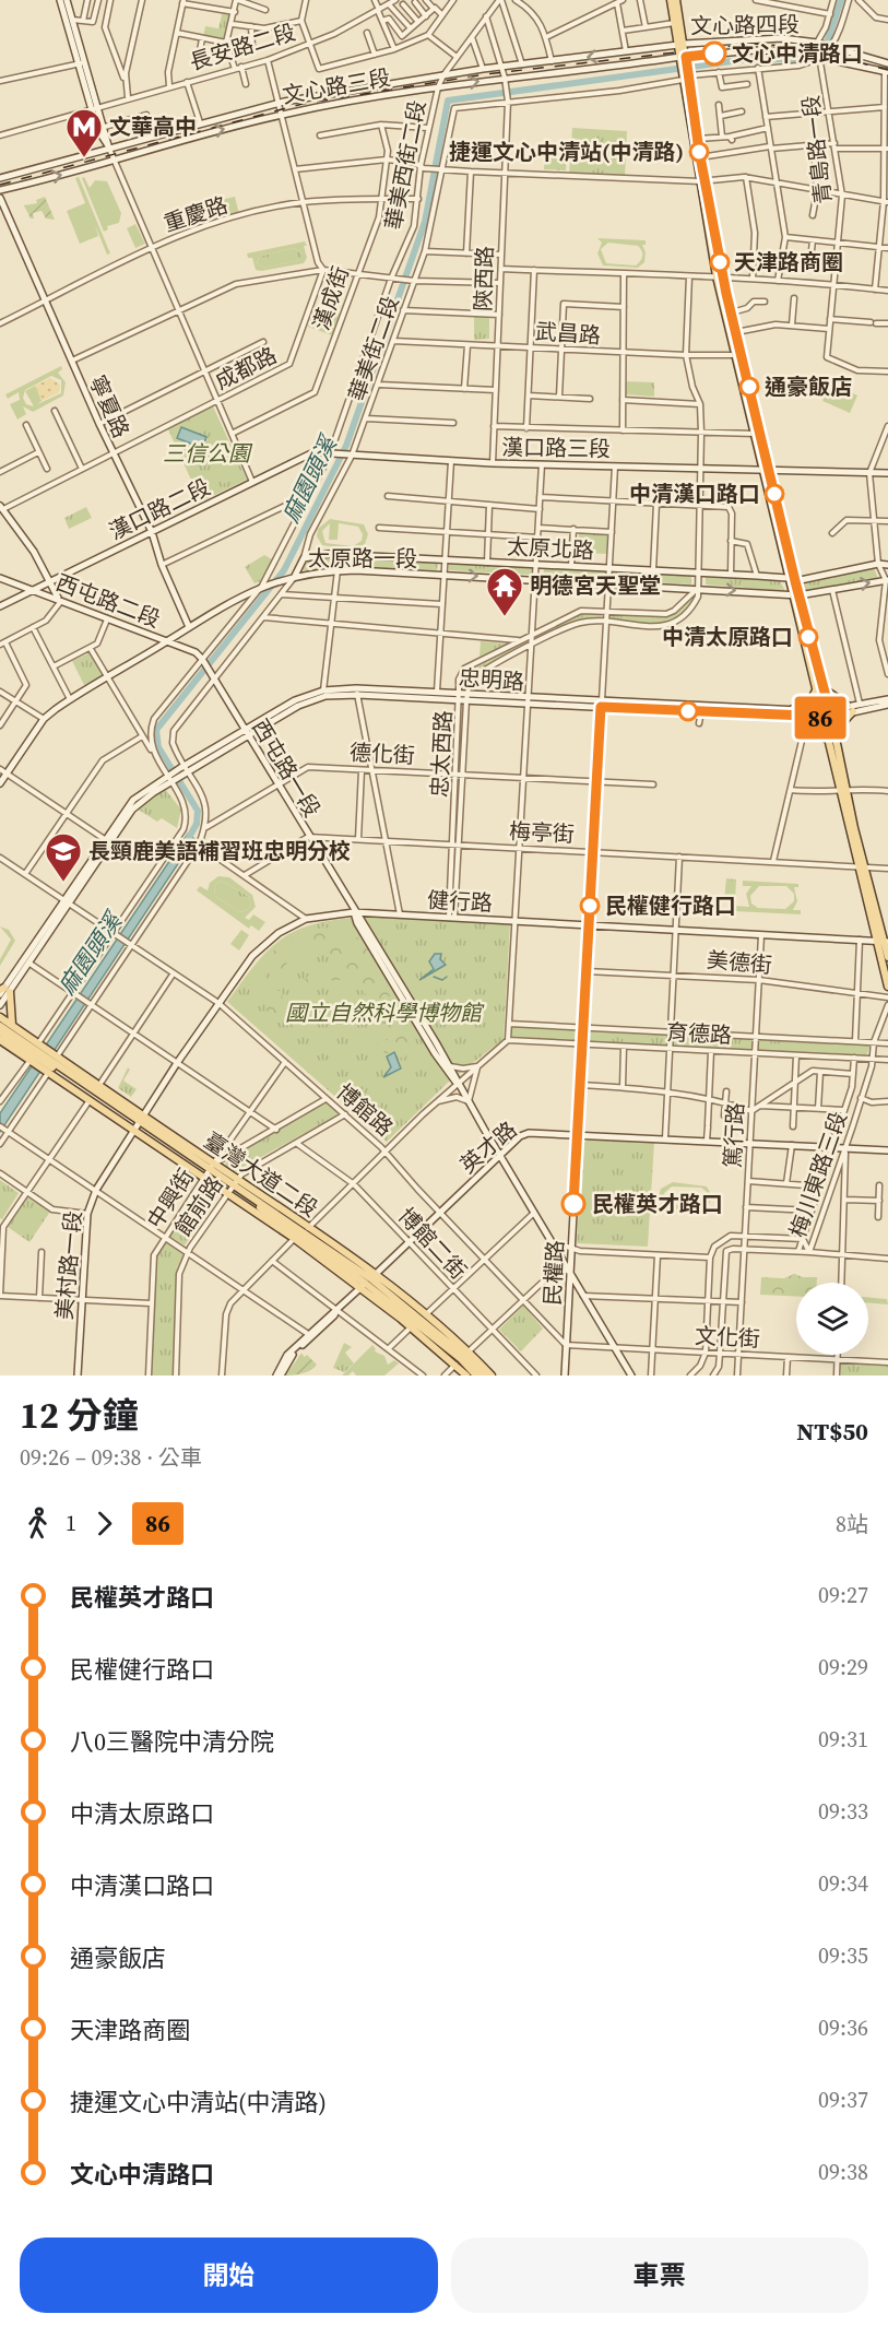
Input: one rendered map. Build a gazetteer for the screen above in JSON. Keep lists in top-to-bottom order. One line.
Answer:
{"streets":{"main road":["臺灣大道二段"],"street":["文心路四段","長安路二段","文心路三段","青島路一段","華美西街二段","重慶路","陝西路","漢成街","武昌路","華美街二段","成都路","寧夏路","漢口路三段","漢口路二段","太原北路","太原路一段","西屯路二段","忠明路","德化街","忠太西路","西屯路一段","梅亭街","健行路","美德街","育德路","博館路","篤行路","英才路","梅川東路三段","中興街","館前路","博館二街","美村路一段","民權路","文化街"]},"crossings":[["文心路四段","文心路三段"],["文心路四段","青島路一段"],["文心路四段","華美街二段"],["文心路三段","華美西街二段"],["文心路三段","陝西路"],["青島路一段","華美街二段"],["華美西街二段","重慶路"],["華美西街二段","漢口路二段"],["華美西街二段","太原路一段"],["華美西街二段","西屯路二段"],["華美西街二段","西屯路一段"],["重慶路","漢成街"],["重慶路","寧夏路"],["陝西路","武昌路"],["陝西路","華美街二段"],["陝西路","漢口路三段"],["武昌路","華美街二段"],["華美街二段","漢口路三段"],["華美街二段","太原北路"],["華美街二段","太原路一段"],["華美街二段","忠明路"],["華美街二段","西屯路一段"],["成都路","寧夏路"],["寧夏路","漢口路二段"],["寧夏路","太原路一段"],["漢口路三段","漢口路二段"],["漢口路二段","西屯路二段"],["太原路一段","西屯路二段"],["太原路一段","忠太西路"],["西屯路二段","西屯路一段"],["忠明路","忠太西路"],["忠明路","西屯路一段"],["忠明路","民權路"],["德化街","忠太西路"],["德化街","西屯路一段"],["德化街","民權路"],["忠太西路","梅亭街"],["西屯路一段","梅亭街"],["西屯路一段","健行路"],["西屯路一段","博館路"],["西屯路一段","英才路"],["西屯路一段","民權路"],["西屯路一段","文化街"],["梅亭街","民權路"],["健行路","博館路"],["健行路","篤行路"],["健行路","臺灣大道二段"],["健行路","美村路一段"],["健行路","民權路"],["美德街","篤行路"],["美德街","民權路"],["育德路","博館路"],["育德路","篤行路"],["育德路","梅川東路三段"],["育德路","民權路"],["博館路","中興街"],["博館路","館前路"],["篤行路","英才路"],["篤行路","梅川東路三段"],["篤行路","文化街"],["英才路","臺灣大道二段"],["英才路","梅川東路三段"],["英才路","博館二街"],["英才路","民權路"],["臺灣大道二段","中興街"],["臺灣大道二段","館前路"],["臺灣大道二段","美村路一段"],["中興街","館前路"],["館前路","博館二街"],["民權路","文化街"]],"water":["麻園頭溪"],"parks":["三信公園","國立自然科學博物館"],"places":{"other":["文心中清路口","捷運文心中清站(中清路)","天津路商圈","通豪飯店","中清漢口路口","中清太原路口","民權健行路口","民權英才路口"],"metro station":["文華高中"],"temple":["明德宮天聖堂"],"school or university":["長頸鹿美語補習班忠明分校"]},"lines":["bus line 86"],"page":{"on_map":"86","heading":["12 分鐘","09:26 – 09:38 · 公車","NT$50"],"legs":["1","86","8站"],"list":[{"name":"民權英才路口","value":"09:27"},{"name":"民權健行路口","value":"09:29"},{"name":"八0三醫院中清分院","value":"09:31"},{"name":"中清太原路口","value":"09:33"},{"name":"中清漢口路口","value":"09:34"},{"name":"通豪飯店","value":"09:35"},{"name":"天津路商圈","value":"09:36"},{"name":"捷運文心中清站(中清路)","value":"09:37"},{"name":"文心中清路口","value":"09:38"}],"buttons":["開始","車票"]}}
